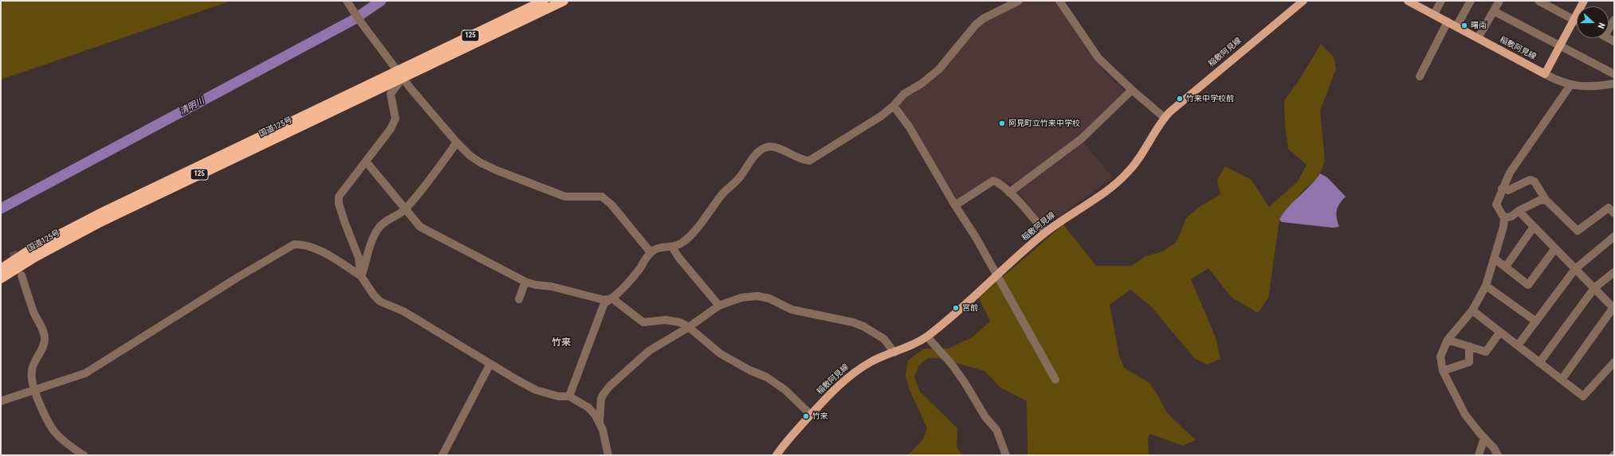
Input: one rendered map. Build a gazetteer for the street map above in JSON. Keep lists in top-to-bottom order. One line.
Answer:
{"streets":{"highway":["125","国道125号"],"main road":["稲敷阿見線"]},"districts":["竹来"],"water":["清明川"],"places":["曙南","竹来中学校前","阿見町立竹来中学校","宮前","竹来"],"north":"right"}
